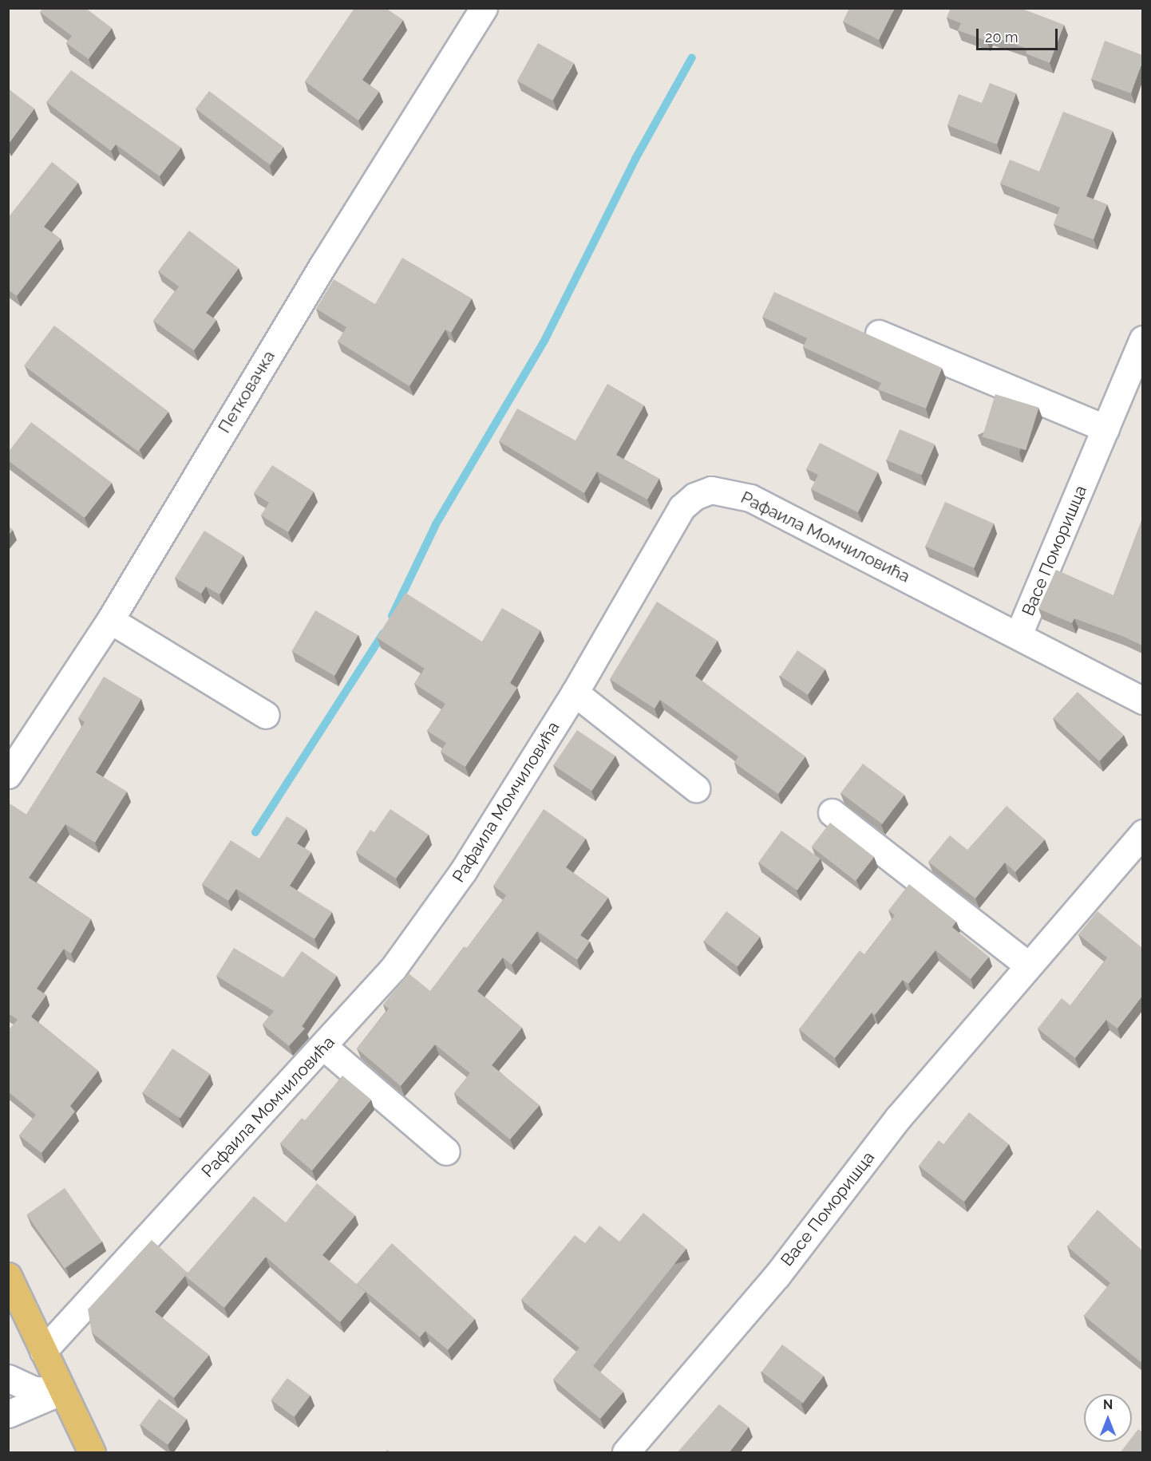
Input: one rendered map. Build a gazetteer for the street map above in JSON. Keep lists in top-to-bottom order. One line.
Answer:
{"streets":{"street":["Петковачка","Рафаила Момчиловића","Васе Поморишца"]},"crossings":[["Рафаила Момчиловића","Васе Поморишца"]],"scale_bar":"20 m","north":"top"}
